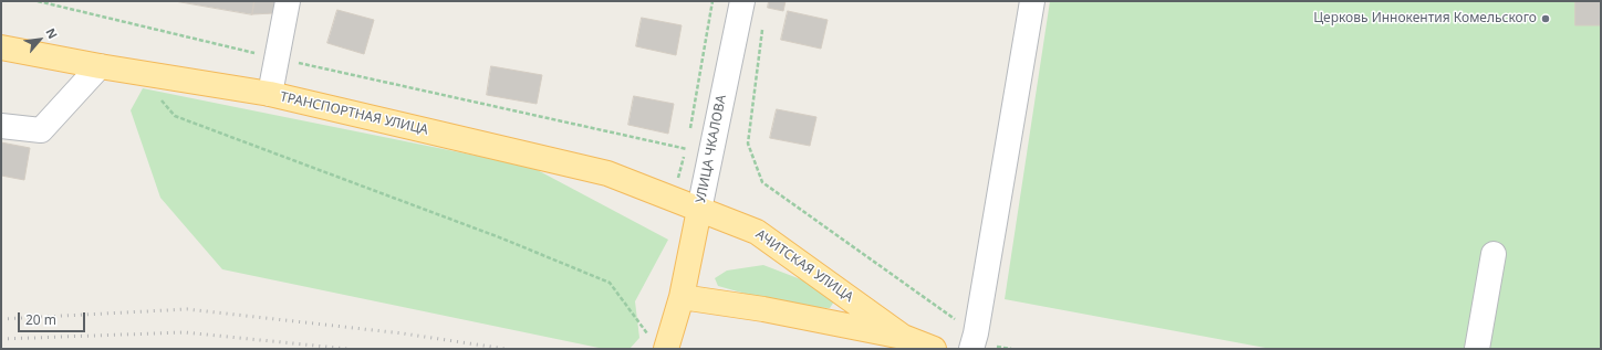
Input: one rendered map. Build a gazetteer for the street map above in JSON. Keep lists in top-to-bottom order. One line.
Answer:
{"streets":{"main road":["ТРАНСПОРТНАЯ УЛИЦА","УЛИЦА ЧКАЛОВА","АЧИТСКАЯ УЛИЦА"]},"crossings":[["ТРАНСПОРТНАЯ УЛИЦА","УЛИЦА ЧКАЛОВА"],["ТРАНСПОРТНАЯ УЛИЦА","АЧИТСКАЯ УЛИЦА"],["УЛИЦА ЧКАЛОВА","АЧИТСКАЯ УЛИЦА"]],"places":["Церковь Иннокентия Комельского"],"scale_bar":"20 m","north":"top right"}
